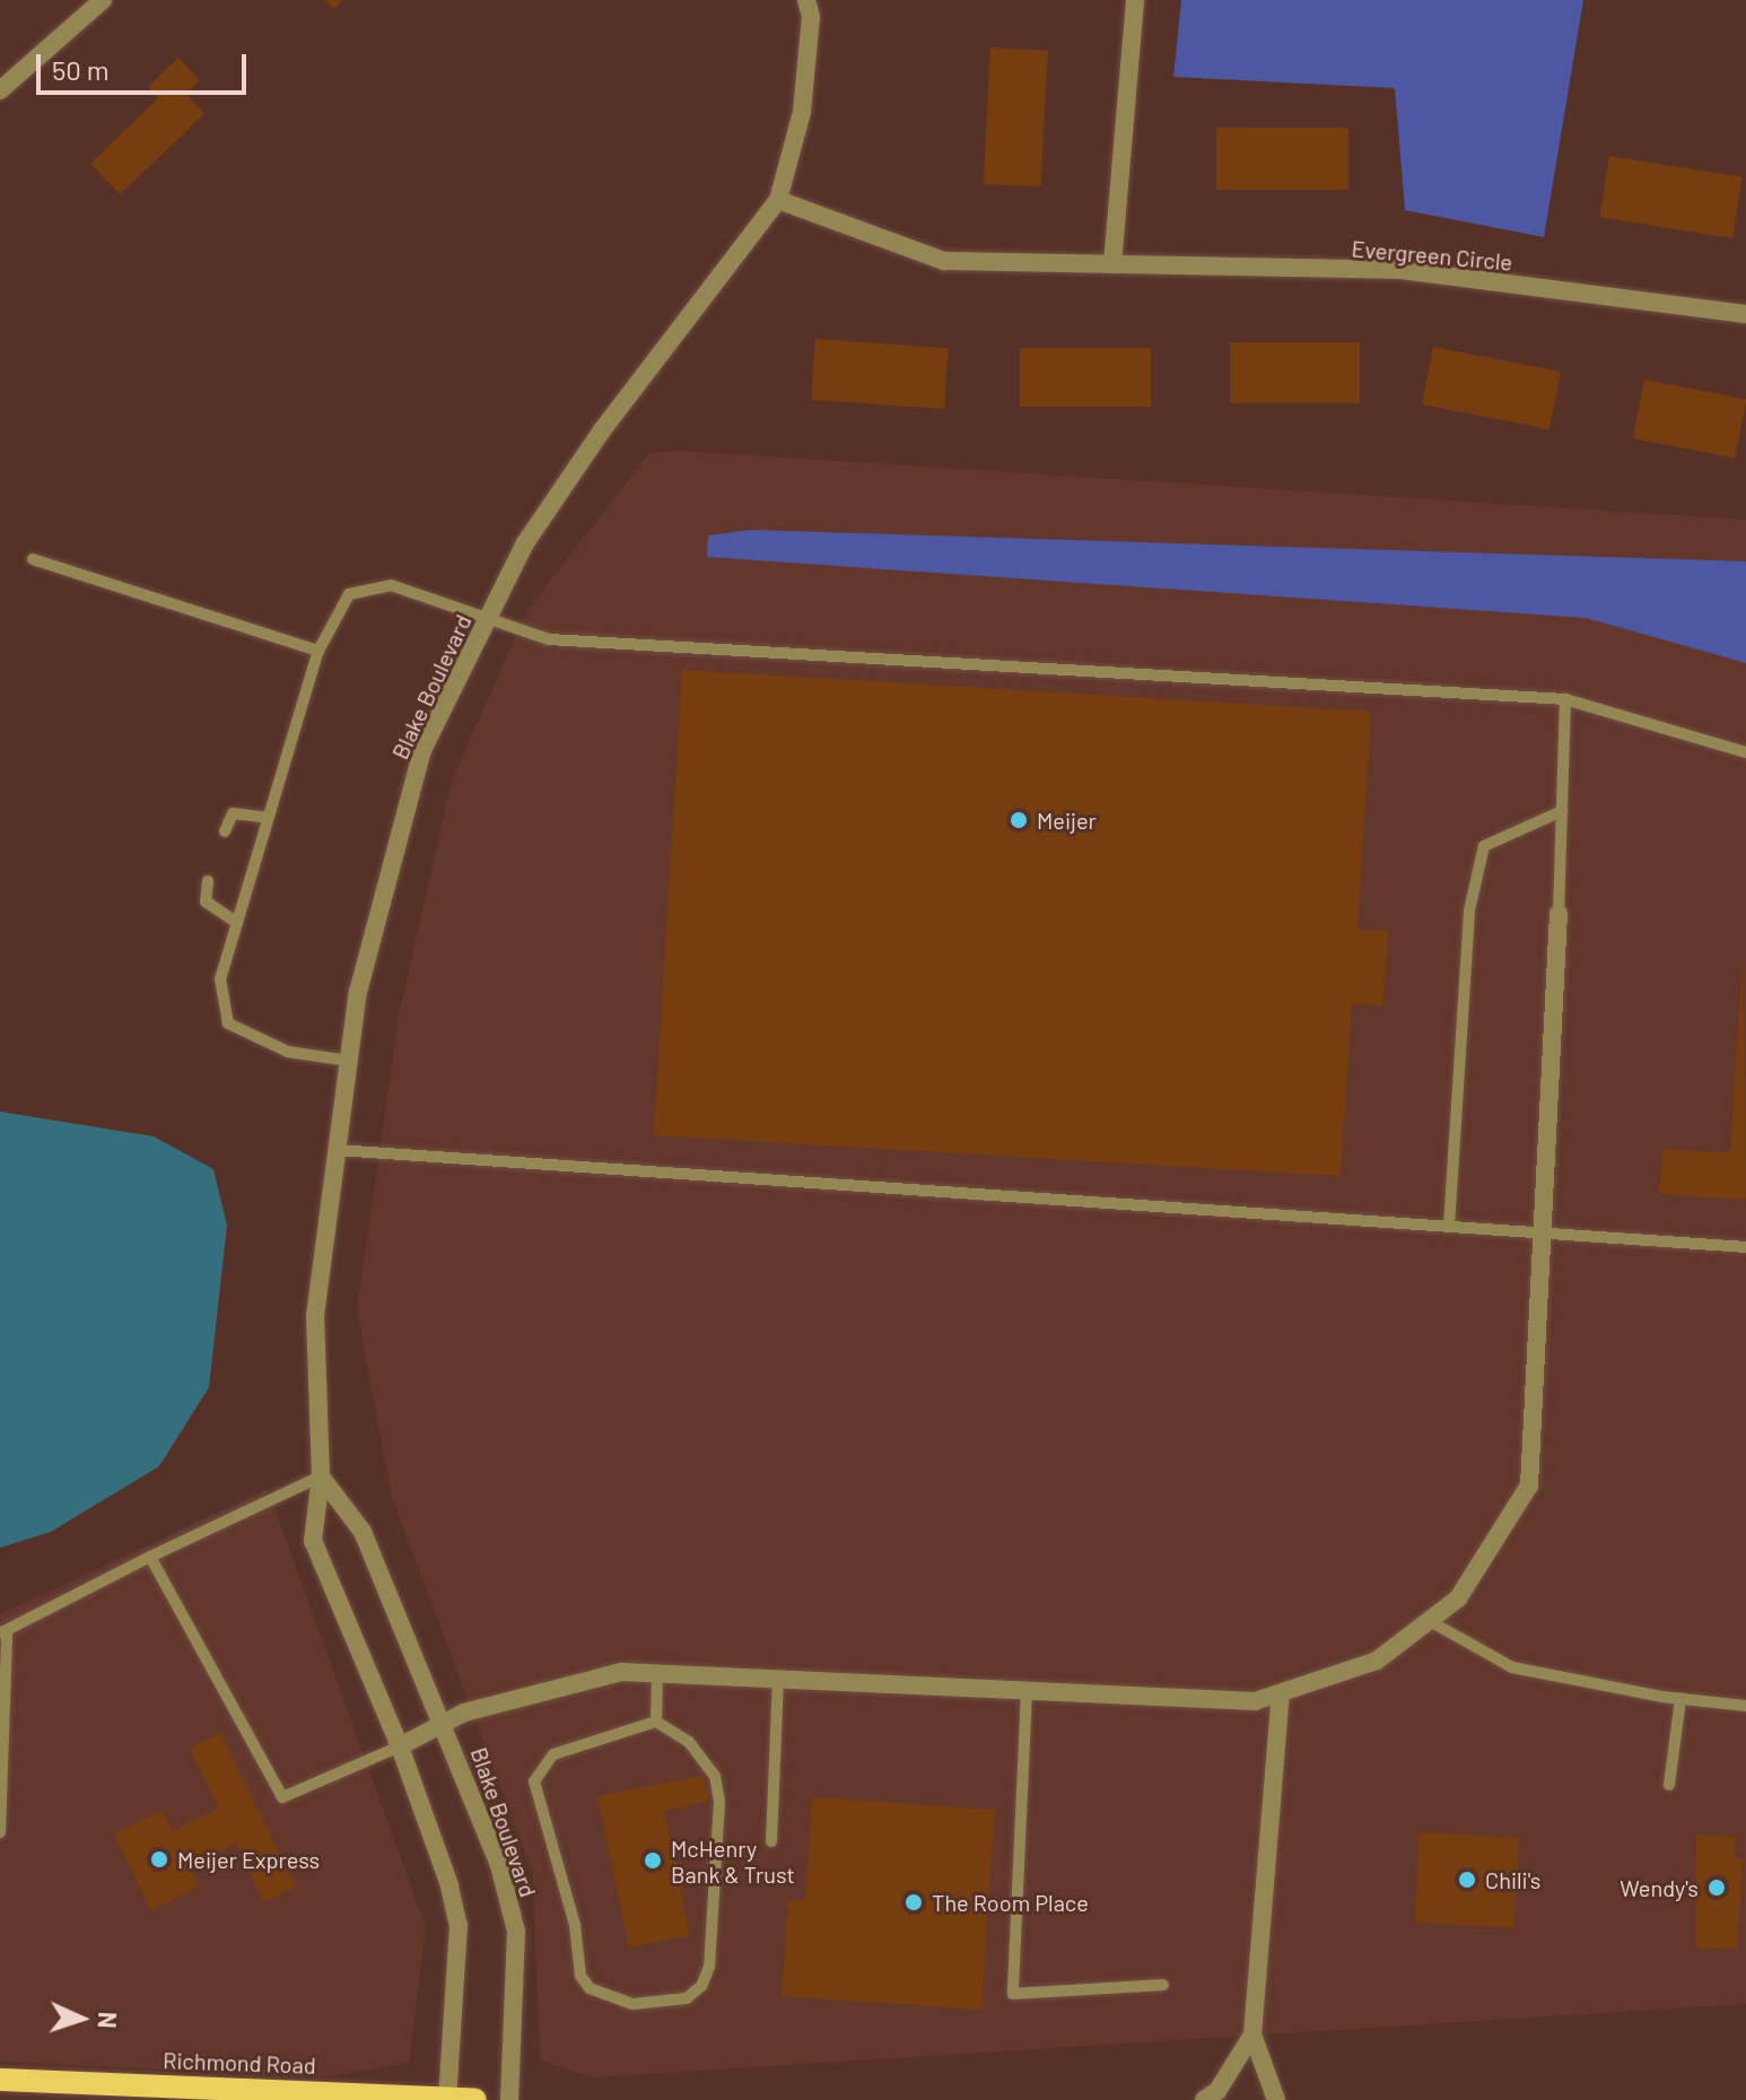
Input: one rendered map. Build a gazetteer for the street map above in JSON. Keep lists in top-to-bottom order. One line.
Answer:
{"streets":{"main road":["Richmond Road"],"street":["Evergreen Circle","Blake Boulevard"]},"crossings":[["Evergreen Circle","Blake Boulevard"],["Blake Boulevard","Richmond Road"]],"places":["Meijer","Meijer Express","McHenry Bank & Trust","Chili's","Wendy's","The Room Place"],"scale_bar":"50 m","north":"right"}
